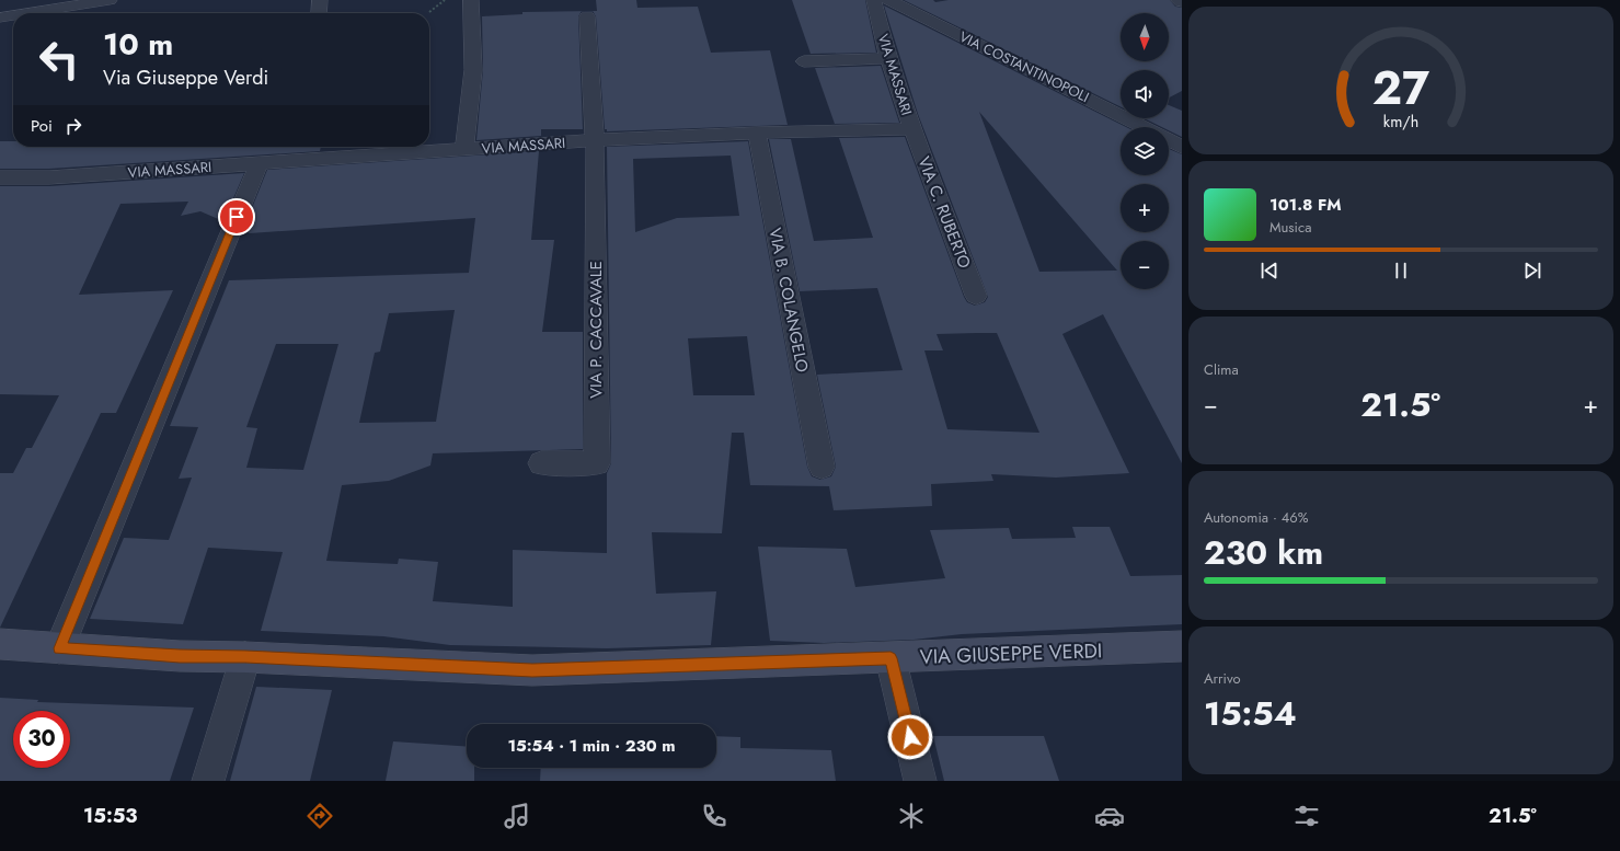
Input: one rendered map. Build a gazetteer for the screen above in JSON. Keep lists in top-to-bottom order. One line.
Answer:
{"streets":{"street":["VIA COSTANTINOPOLI","VIA MASSARI","VIA C. RUBERTO","VIA B. COLANGELO","VIA P. CACCAVALE","VIA GIUSEPPE VERDI"]},"crossings":[["VIA MASSARI","VIA C. RUBERTO"],["VIA MASSARI","VIA B. COLANGELO"],["VIA MASSARI","VIA P. CACCAVALE"]],"north":"bottom","page":{"map_buttons":["+","−"],"turn":["10 m","Via Giuseppe Verdi"],"then":"Poi","song":["101.8 FM","Musica"],"tile":["Clima",["Autonomia · 46%","230 km"],["Arrivo","15:54"]],"heat":["−","21.5°","+"],"limit":"30","trip":"15:54 · 1 min · 230 m","tabs":["15:53","21.5°"],"gauge":["27","km/h"]}}
